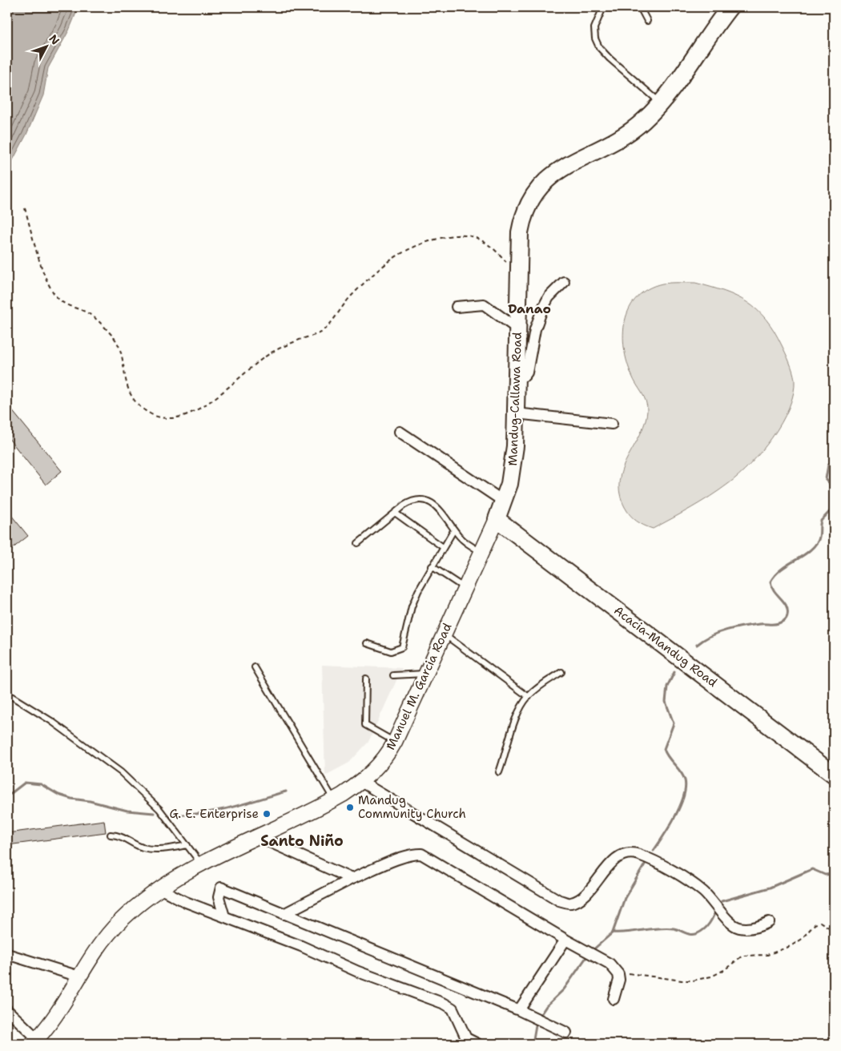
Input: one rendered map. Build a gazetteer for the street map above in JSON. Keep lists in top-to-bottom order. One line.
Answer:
{"streets":{"main road":["Mandug-Callawa Road","Acacia-Mandug Road","Manuel M. Garcia Road"]},"crossings":[["Mandug-Callawa Road","Acacia-Mandug Road"],["Mandug-Callawa Road","Manuel M. Garcia Road"],["Acacia-Mandug Road","Manuel M. Garcia Road"]],"districts":["Danao","Santo Niño"],"places":["Mandug Community Church","G. E. Enterprise"],"north":"top right"}
